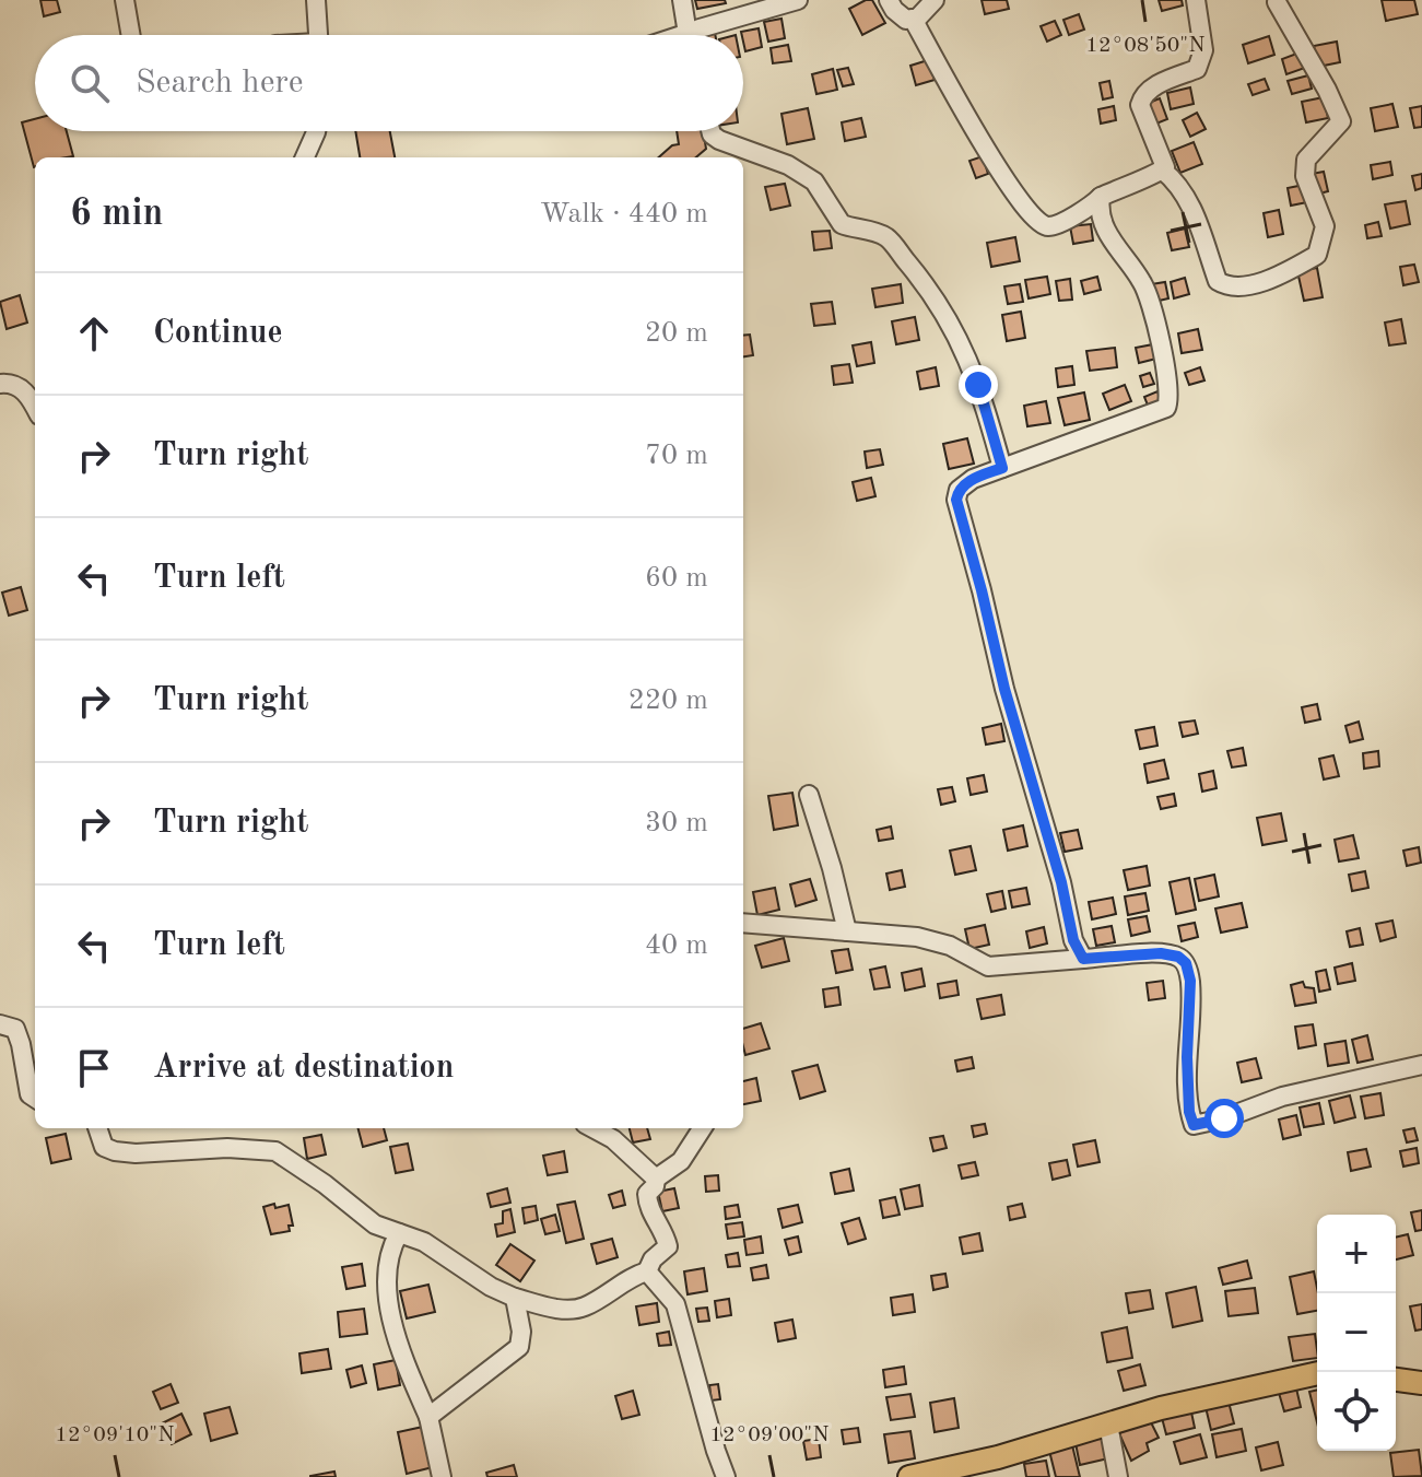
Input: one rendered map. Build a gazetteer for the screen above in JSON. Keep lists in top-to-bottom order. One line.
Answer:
{"page":{"search":"Search here","heading":["6 min","Walk · 440 m"],"list":[["Continue","20 m"],["Turn right","70 m"],["Turn left","60 m"],["Turn right","220 m"],["Turn right","30 m"],["Turn left","40 m"],"Arrive at destination"],"map_buttons":["+","−"]},"coordinates":["12°08'50\"N","12°09'10\"N","12°09'00\"N"]}
